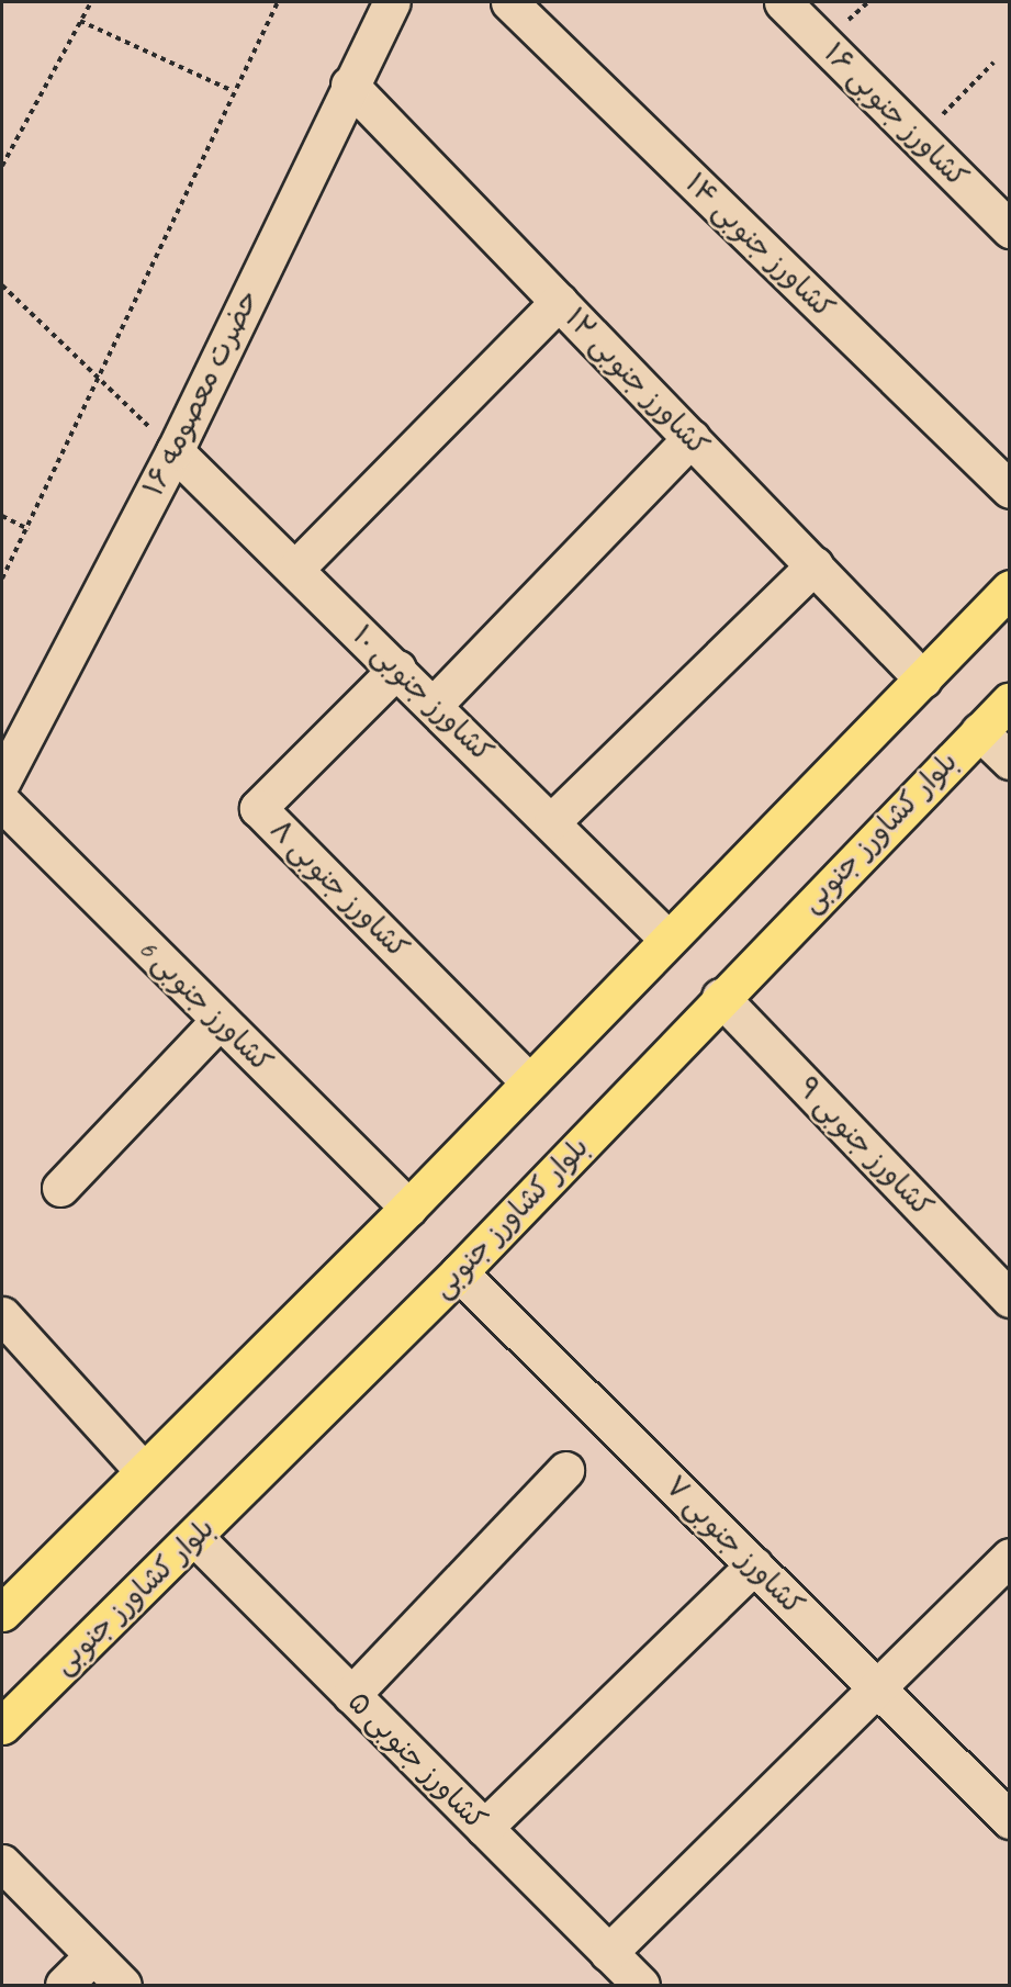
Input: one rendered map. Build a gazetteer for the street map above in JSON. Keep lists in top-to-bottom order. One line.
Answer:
{"streets":{"main road":["بلوار کشاورز جنوبی"],"street":["کشاورز جنوبی ۱۶","کشاورز جنوبی ۱۴","کشاورز جنوبی ۱۲","حضرت معصومه ۱۶","کشاورز جنوبی ۱۰","کشاورز جنوبی ۸","کشاورز جنوبی 6","کشاورز جنوبی ۹","کشاورز جنوبی ۷","کشاورز جنوبی ۵"]},"crossings":[["کشاورز جنوبی ۱۲","حضرت معصومه ۱۶"],["حضرت معصومه ۱۶","کشاورز جنوبی ۱۰"],["کشاورز جنوبی ۱۰","کشاورز جنوبی ۸"],["بلوار کشاورز جنوبی","کشاورز جنوبی ۹"],["بلوار کشاورز جنوبی","کشاورز جنوبی ۷"],["بلوار کشاورز جنوبی","کشاورز جنوبی ۵"]]}
